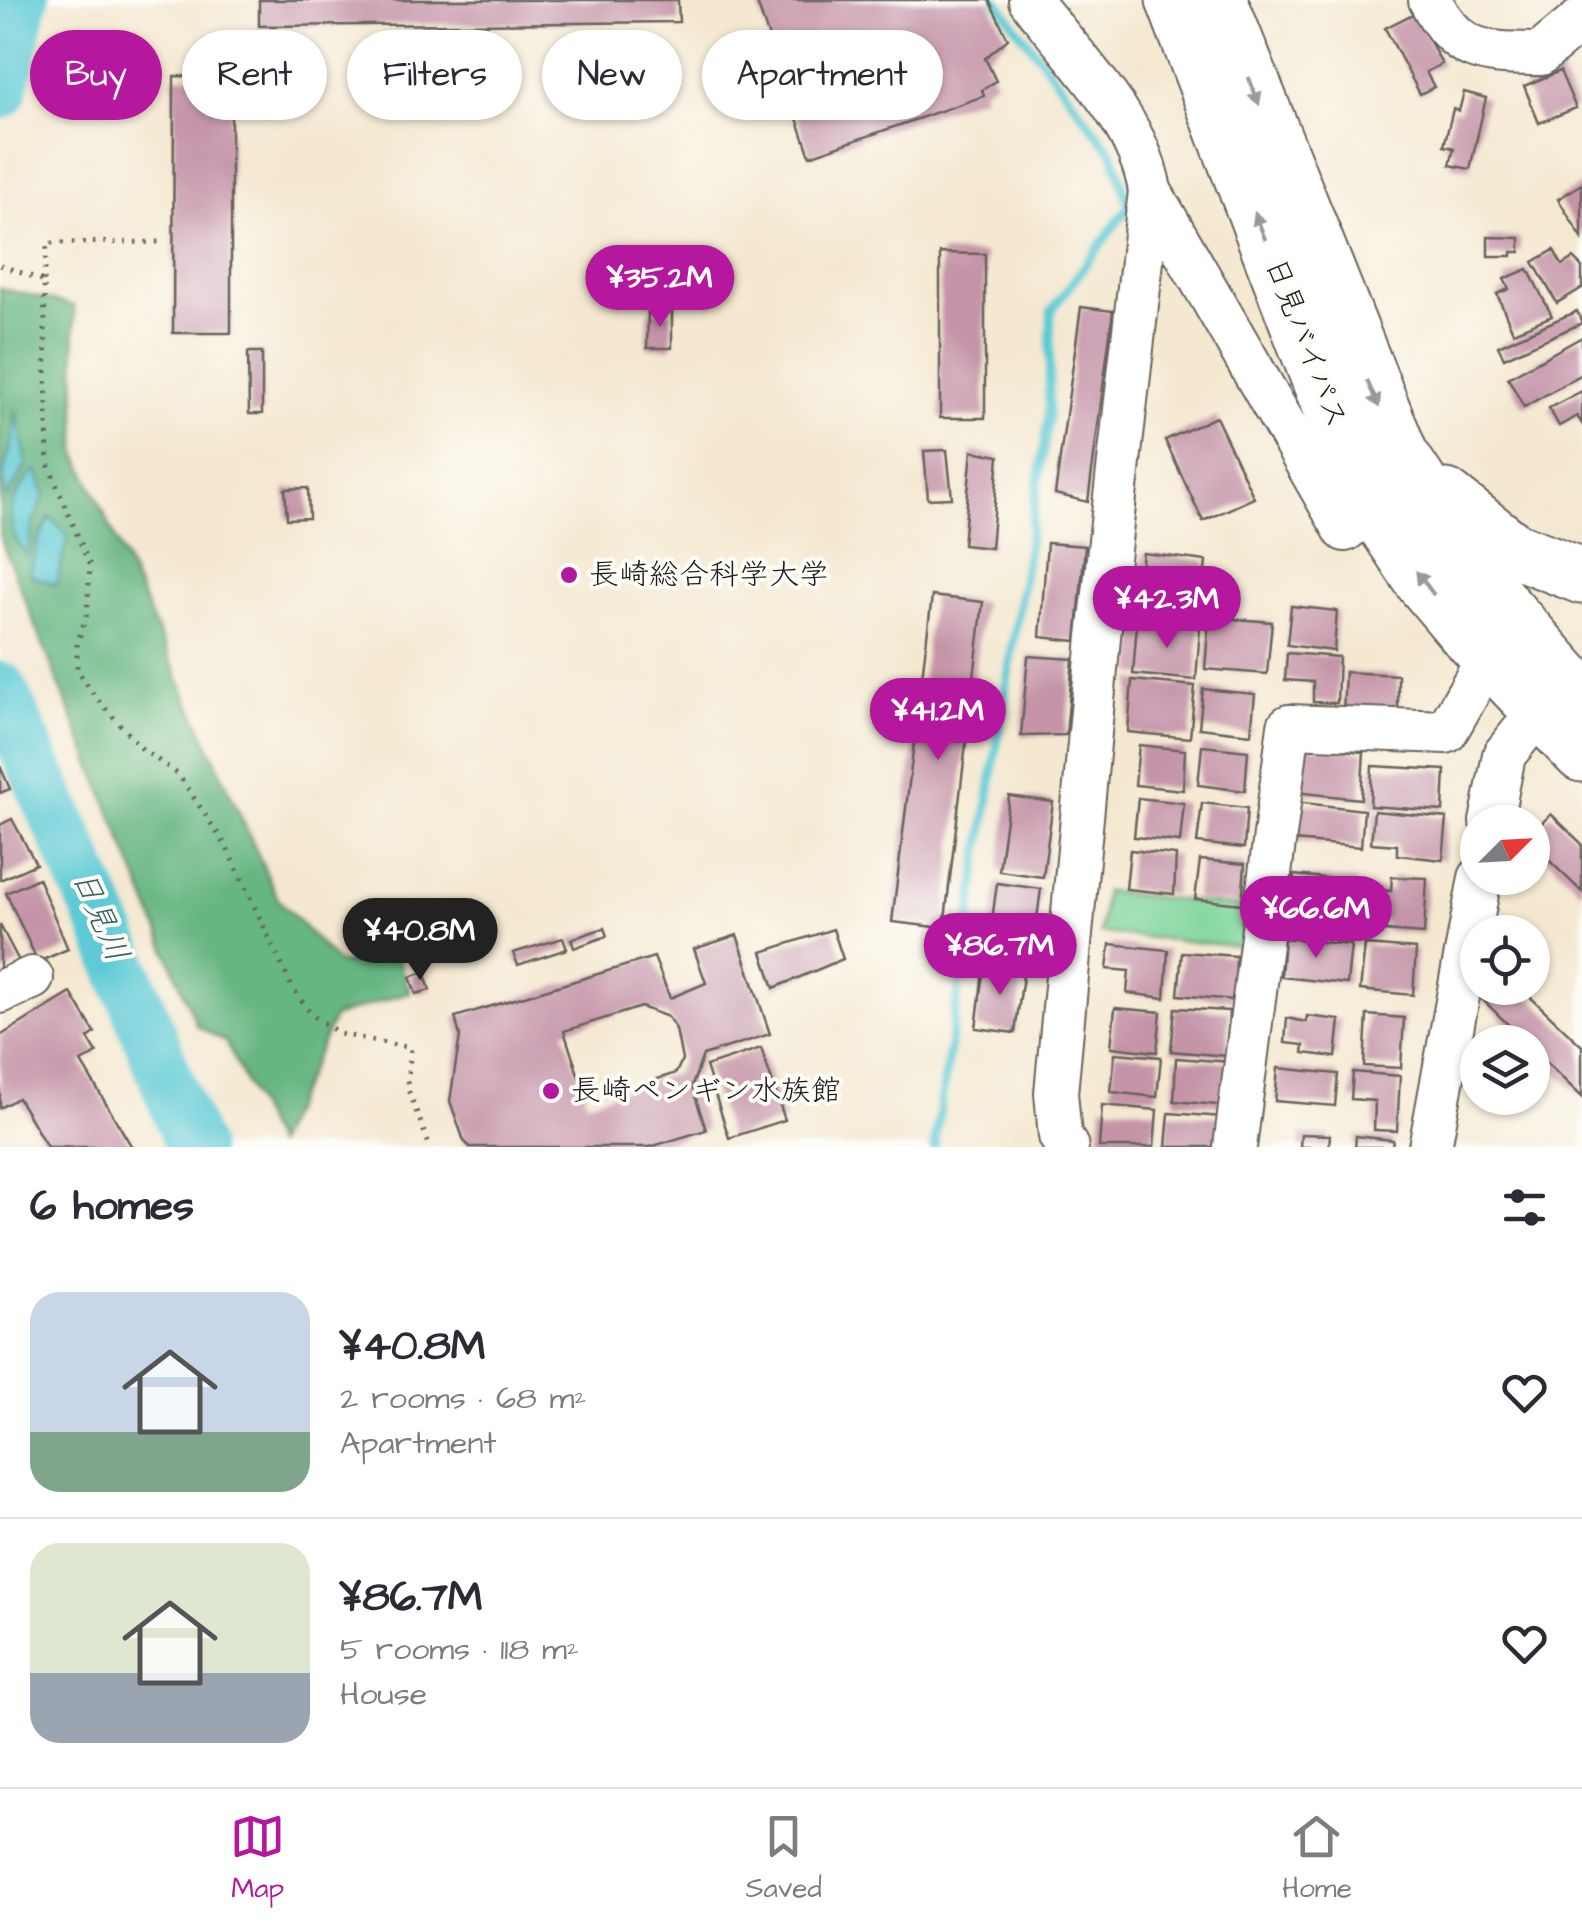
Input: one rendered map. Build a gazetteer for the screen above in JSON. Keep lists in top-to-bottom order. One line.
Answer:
{"streets":{"highway":["日見バイパス"]},"water":["日見川"],"places":["長崎総合科学大学","長崎ペンギン水族館"],"north":"top right","page":{"chip":["Buy","Rent","Filters","New","Apartment"],"price":["¥35.2M","¥42.3M","¥41.2M","¥66.6M","¥40.8M","¥86.7M"],"heading":"6 homes","list":[{"name":"¥40.8M","note":"2 rooms · 68 m² · Apartment"},{"name":"¥86.7M","note":"5 rooms · 118 m² · House"}],"tabs":["Map","Saved","Home"]}}
